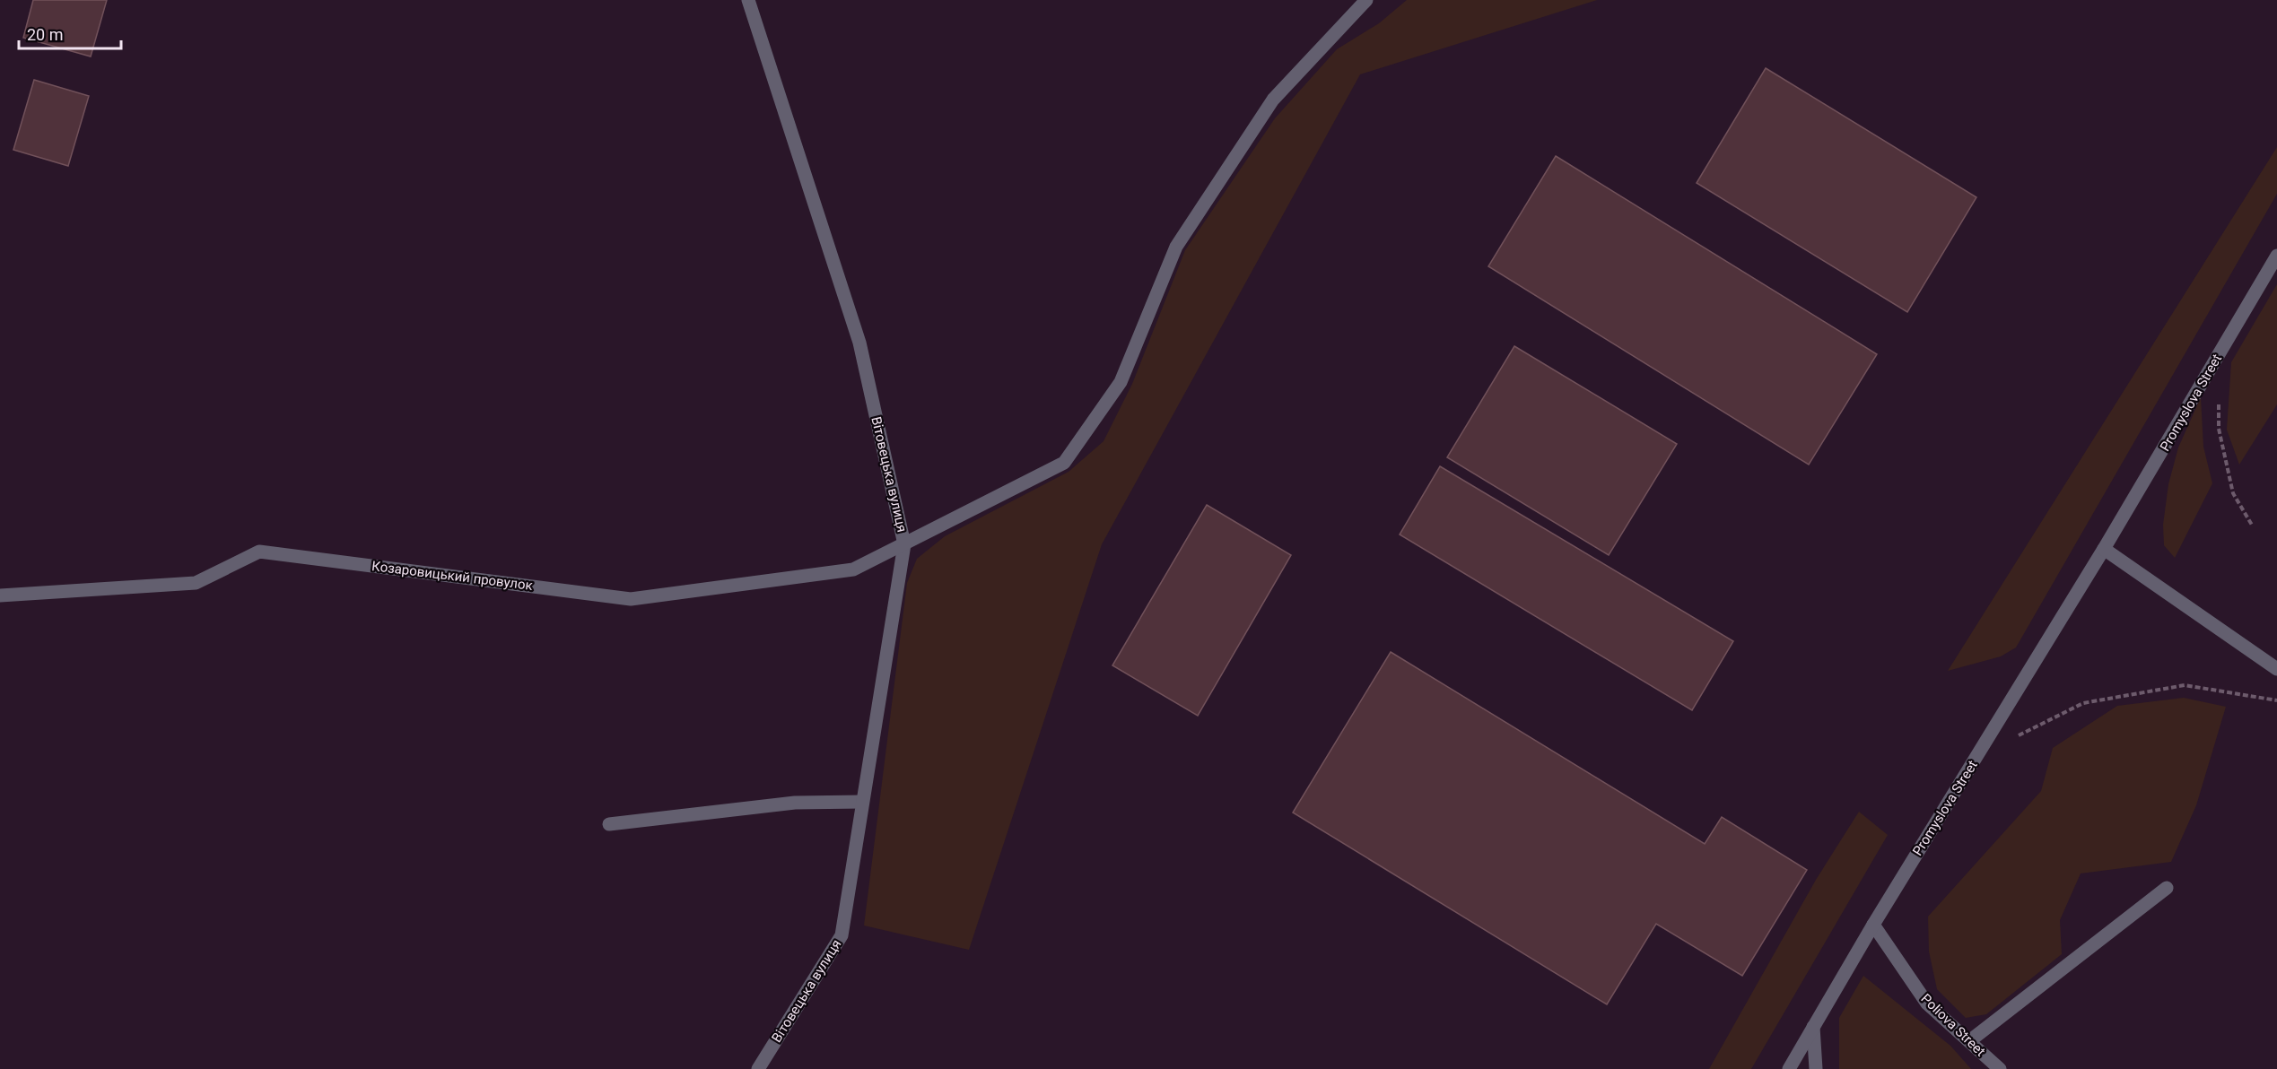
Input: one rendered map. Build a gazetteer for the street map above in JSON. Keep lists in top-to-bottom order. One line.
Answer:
{"streets":{"street":["Promyslova Street","Вітовецька вулиця","Козаровицький провулок","Poliova Street"]},"crossings":[["Promyslova Street","Poliova Street"],["Вітовецька вулиця","Козаровицький провулок"]],"scale_bar":"20 m"}
